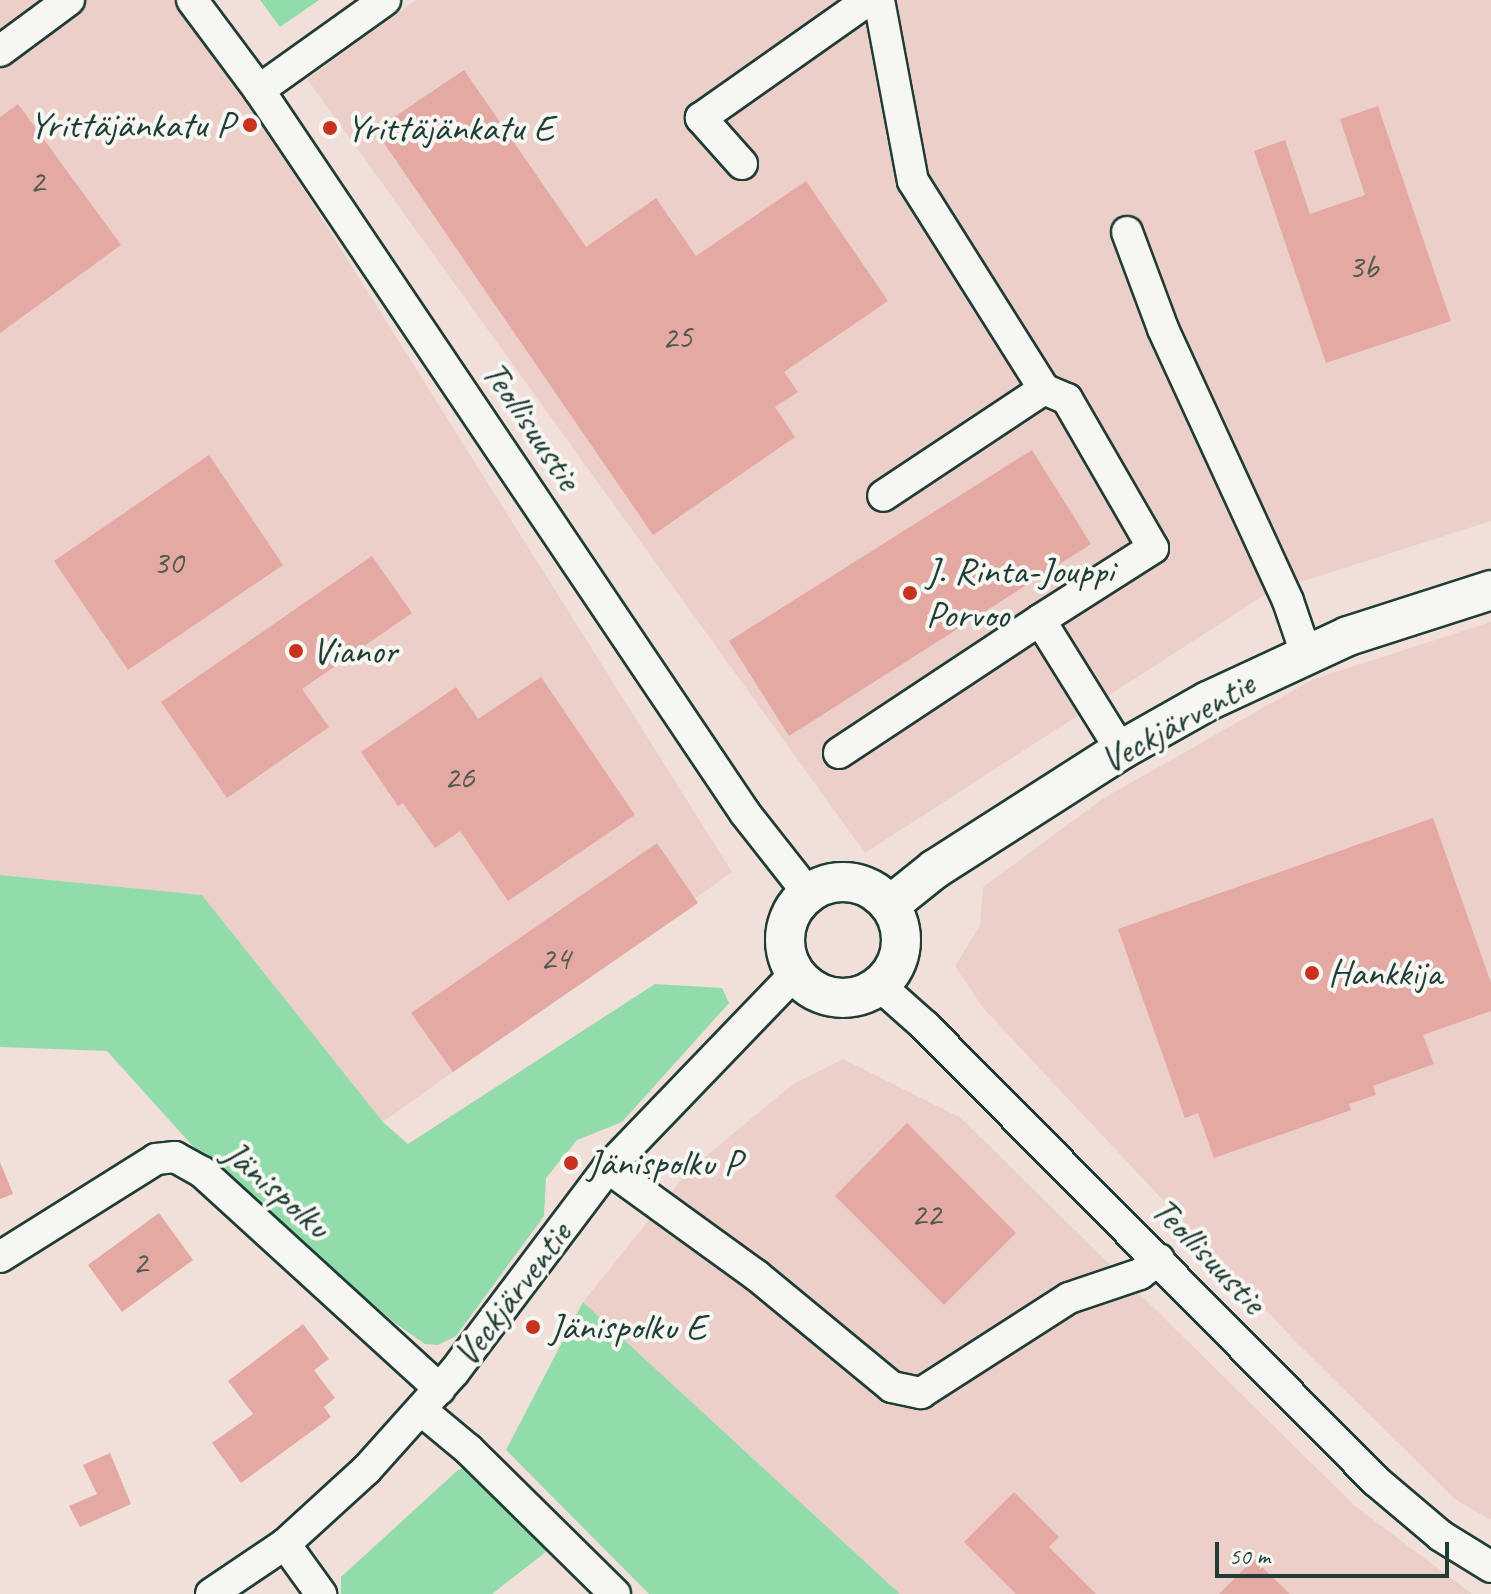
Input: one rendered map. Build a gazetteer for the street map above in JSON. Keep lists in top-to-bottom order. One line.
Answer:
{"streets":{"main road":["Veckjärventie"],"street":["Teollisuustie","Jänispolku"]},"crossings":[["Teollisuustie","Veckjärventie"],["Veckjärventie","Jänispolku"]],"places":["Yrittäjänkatu P","Yrittäjänkatu E","J. Rinta-Jouppi Porvoo","Vianor","Hankkija","Jänispolku P","Jänispolku E"],"house_numbers":["2","3b","25","30","26","24","22","2"],"scale_bar":"50 m"}
